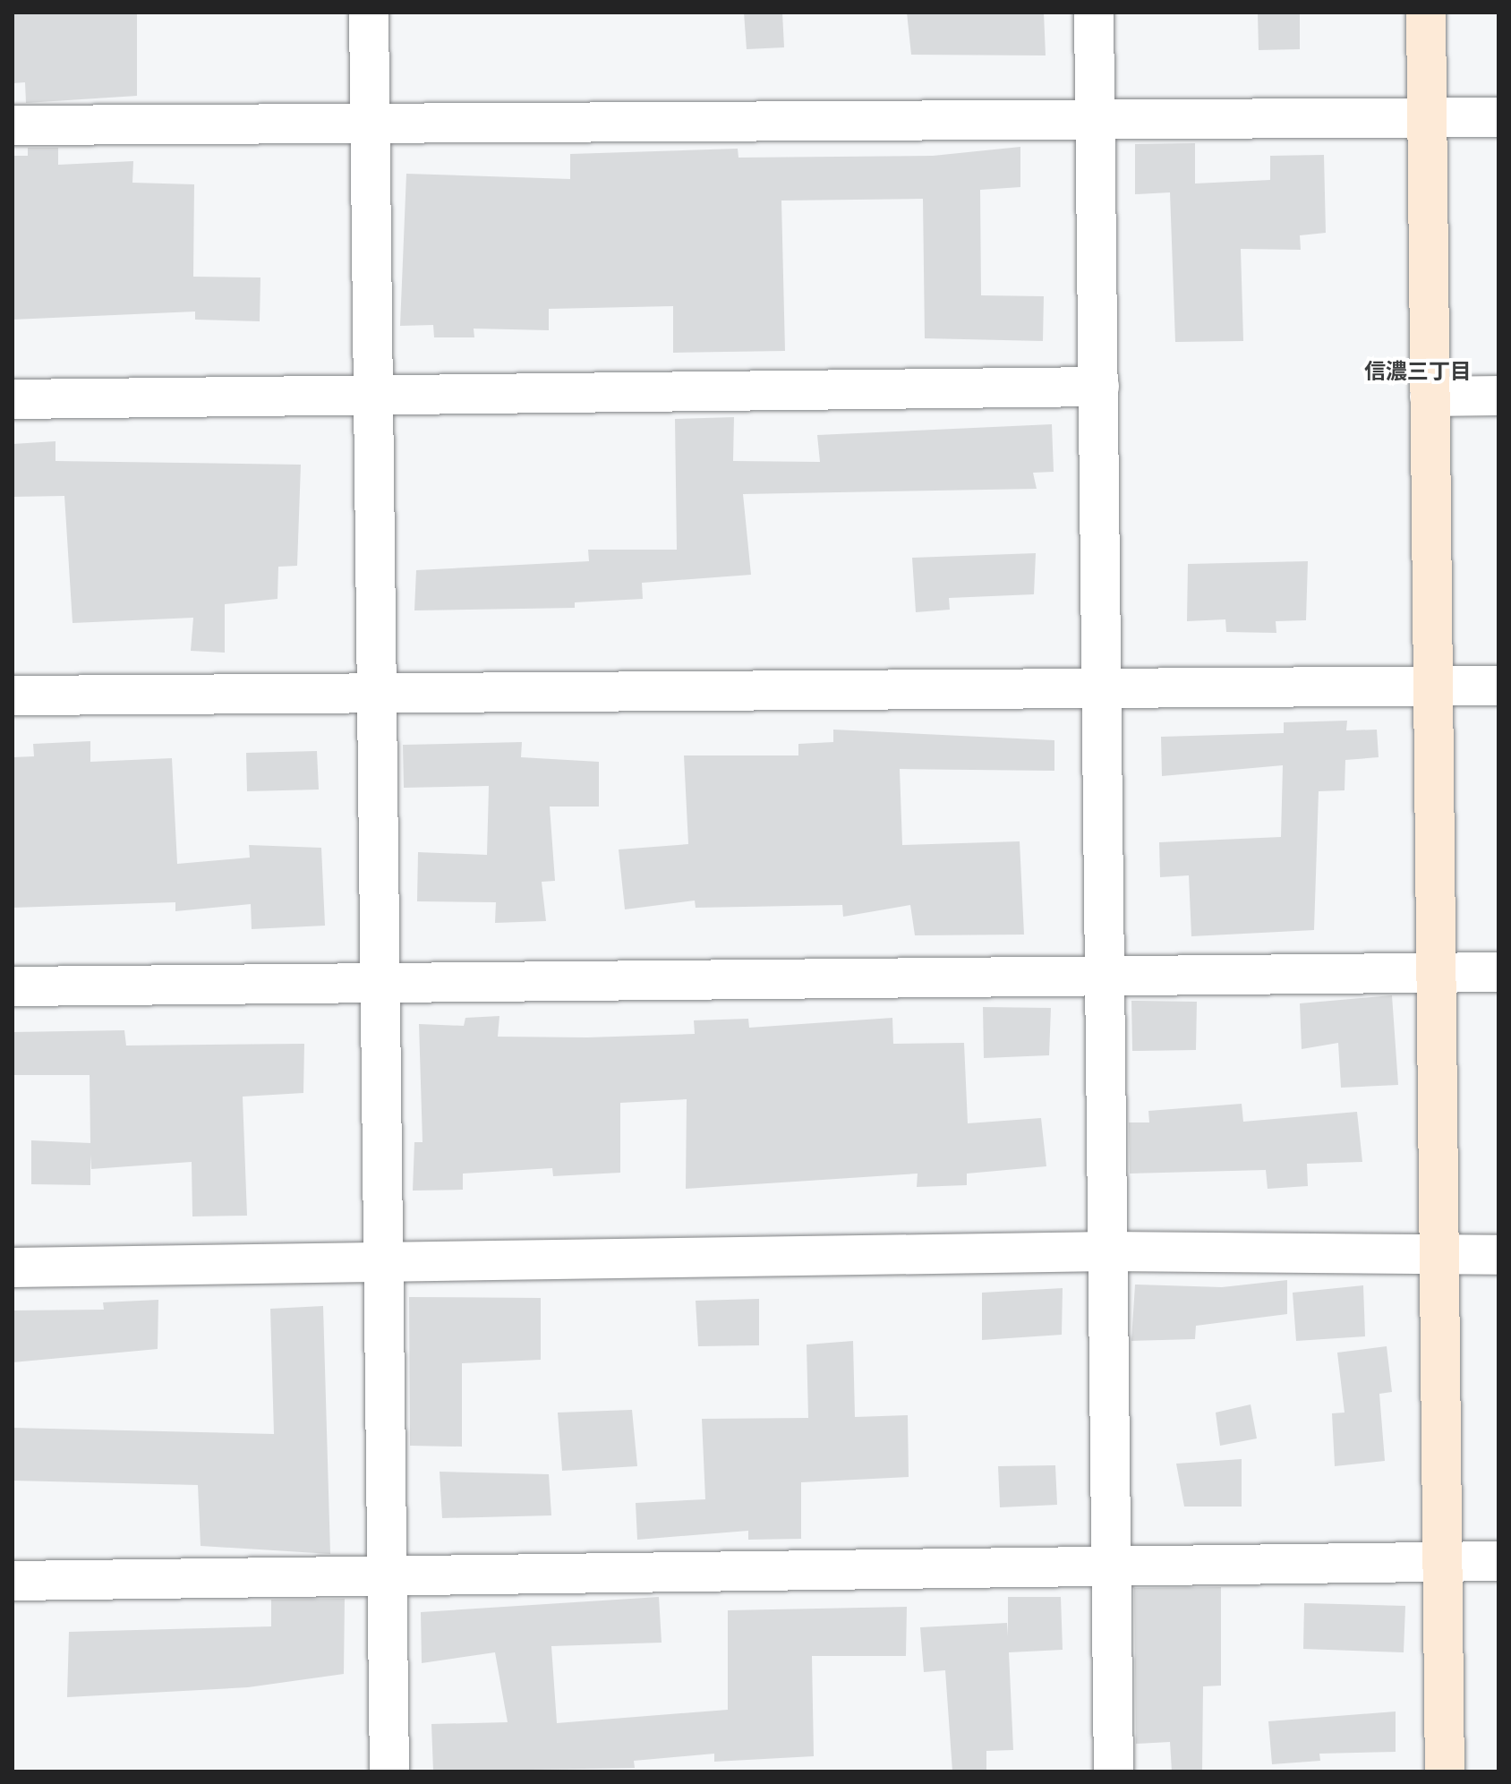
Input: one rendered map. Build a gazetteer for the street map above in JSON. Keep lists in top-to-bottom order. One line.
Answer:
{"districts":["信濃三丁目"]}
